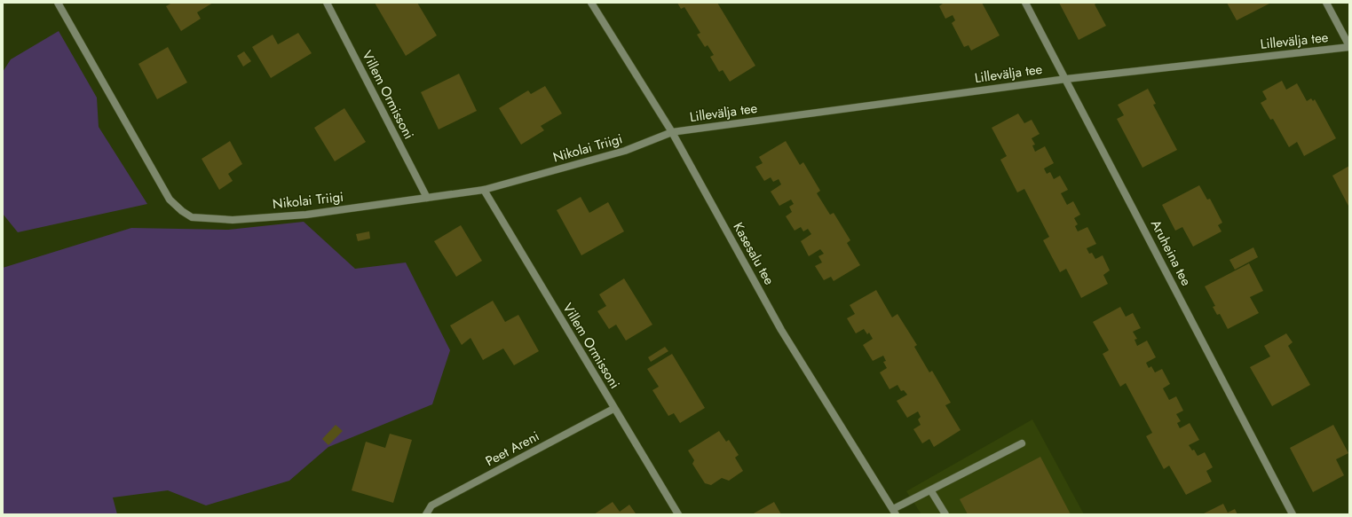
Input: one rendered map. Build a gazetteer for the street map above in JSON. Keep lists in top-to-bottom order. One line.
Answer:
{"streets":{"street":["Lillevälja tee","Villem Ormissoni","Nikolai Triigi","Aruheina tee","Kasesalu tee","Peet Areni"]},"crossings":[["Lillevälja tee","Nikolai Triigi"],["Lillevälja tee","Aruheina tee"],["Lillevälja tee","Kasesalu tee"],["Villem Ormissoni","Nikolai Triigi"],["Villem Ormissoni","Peet Areni"],["Nikolai Triigi","Kasesalu tee"]]}
